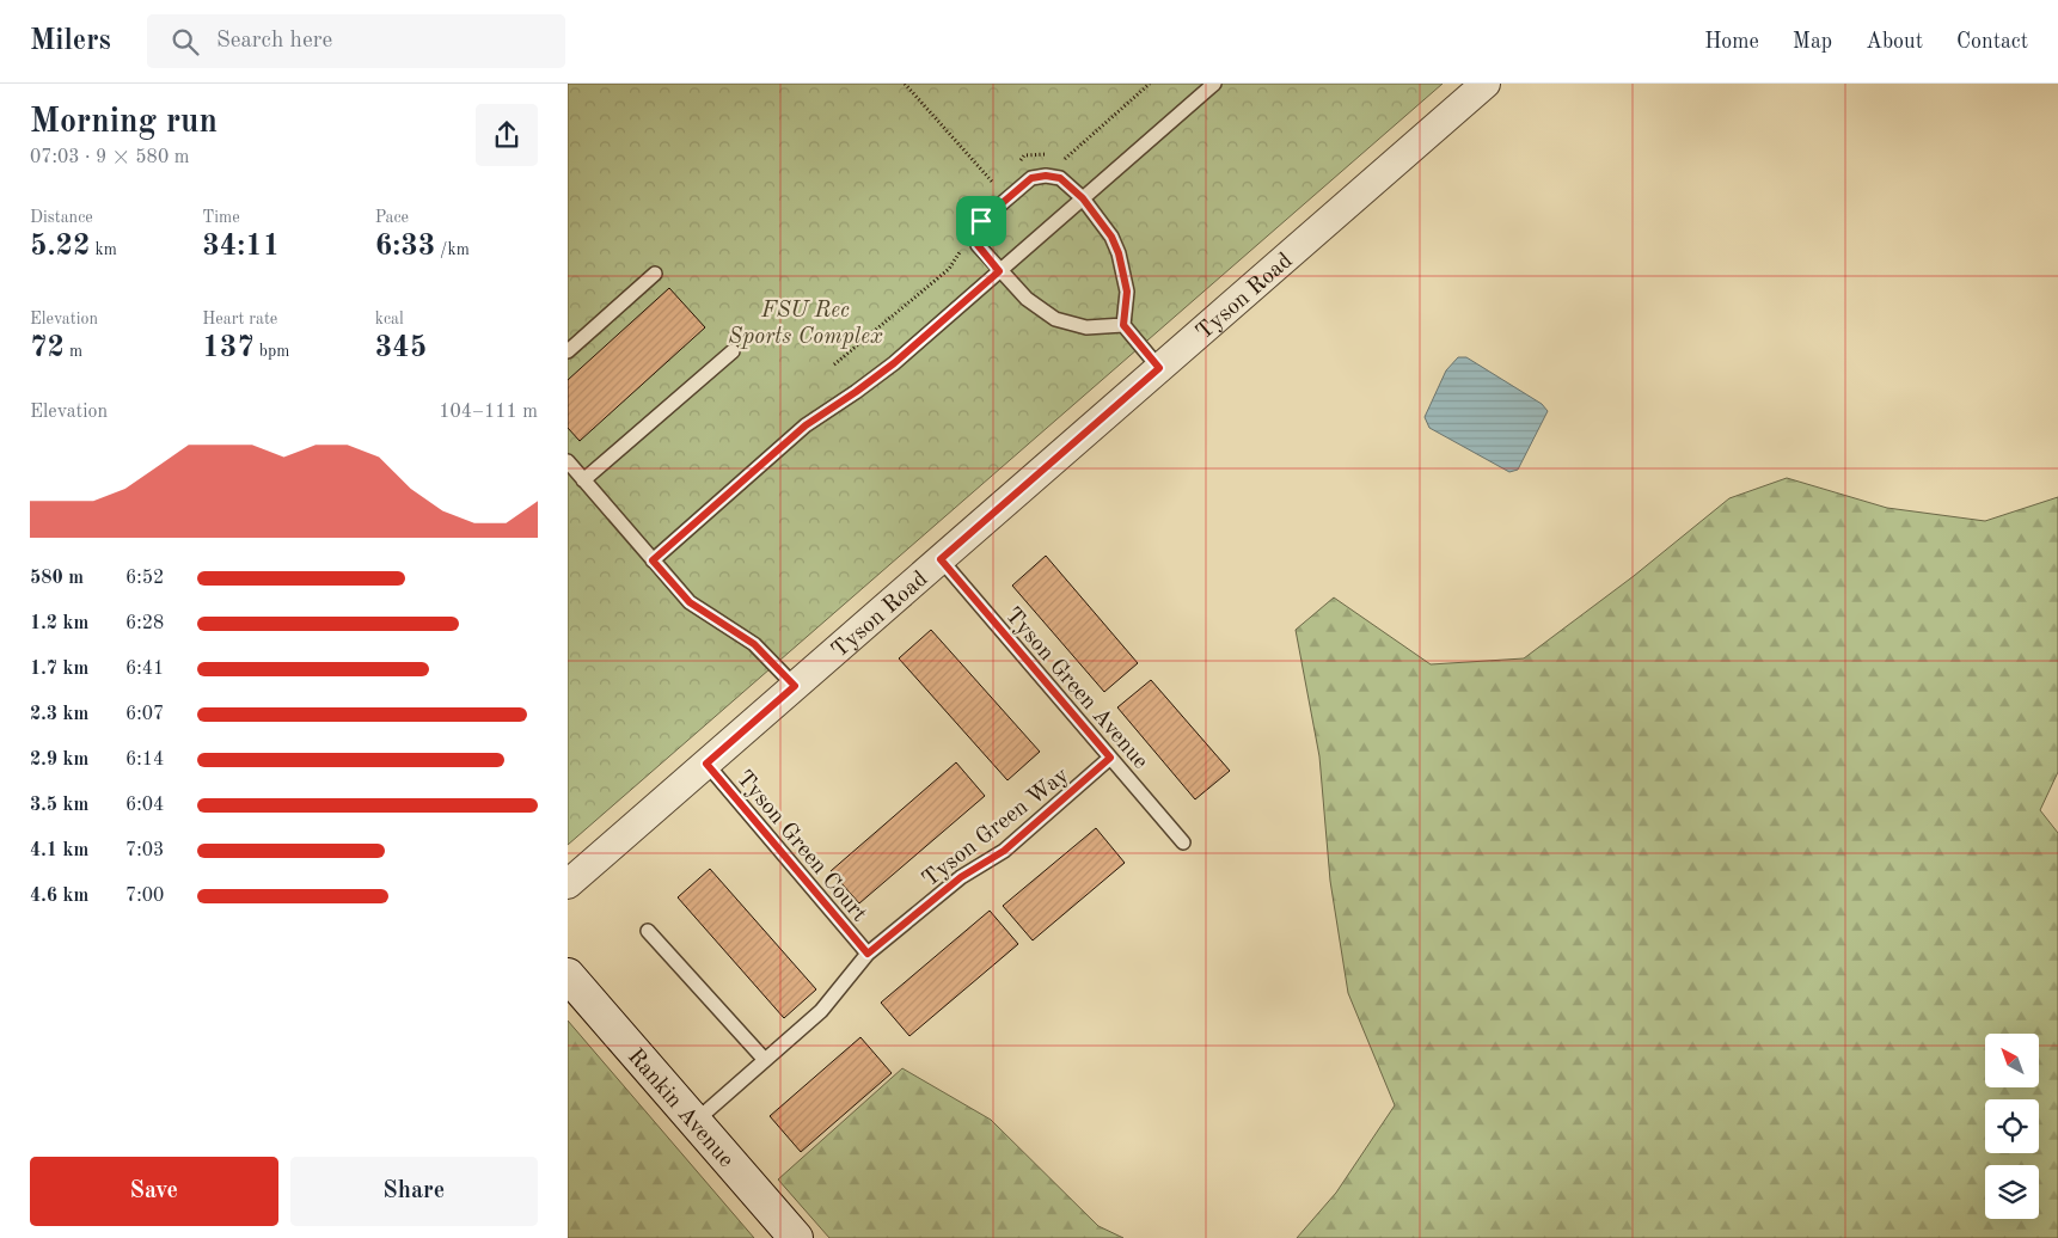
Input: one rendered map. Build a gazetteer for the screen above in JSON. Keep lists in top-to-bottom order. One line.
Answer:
{"streets":{"street":["Tyson Road","Rankin Avenue"],"lane":["Tyson Green Avenue","Tyson Green Way","Tyson Green Court"]},"crossings":[["Tyson Road","Tyson Green Avenue"],["Tyson Road","Tyson Green Court"],["Tyson Green Avenue","Tyson Green Way"],["Tyson Green Way","Tyson Green Court"],["Tyson Green Way","Rankin Avenue"]],"parks":["FSU Rec Sports Complex"],"north":"top left","page":{"header":"Milers","search":"Search here","nav":["Home","Map","About","Contact"],"heading":["Morning run","07:03 · 9 × 580 m"],"stats":[["Distance","5.22 km"],["Time","34:11"],["Pace","6:33 /km"],["Elevation","72 m"],["Heart rate","137 bpm"],["kcal","345"]],"chart":["Elevation","104–111 m"],"list":[{"name":"580 m","note":"6:52"},{"name":"1.2 km","note":"6:28"},{"name":"1.7 km","note":"6:41"},{"name":"2.3 km","note":"6:07"},{"name":"2.9 km","note":"6:14"},{"name":"3.5 km","note":"6:04"},{"name":"4.1 km","note":"7:03"},{"name":"4.6 km","note":"7:00"}],"buttons":["Save","Share"]}}
